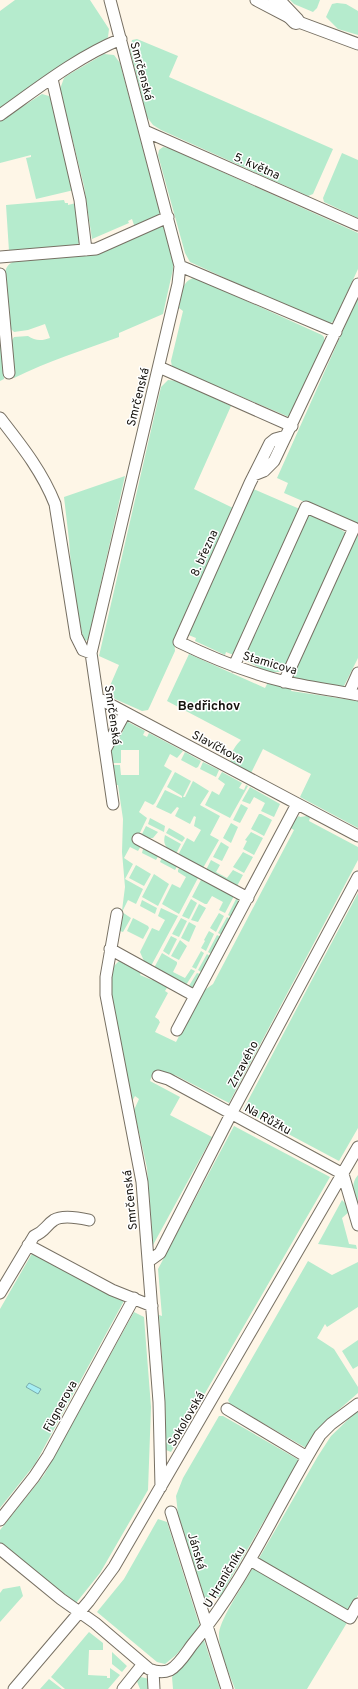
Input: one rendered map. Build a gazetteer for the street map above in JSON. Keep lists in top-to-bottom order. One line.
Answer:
{"streets":{"street":["Smrčenská","5. května","8. března","Stamicova","Slavíčkova","Zrzavého","Na Růžku","Fügnerova","Sokolovská","Jánská","U Hraničníku"]},"crossings":[["Smrčenská","5. května"],["Smrčenská","Slavíčkova"],["Smrčenská","Zrzavého"],["Smrčenská","Sokolovská"],["8. března","Stamicova"],["Zrzavého","Na Růžku"],["Na Růžku","Sokolovská"],["Jánská","U Hraničníku"]],"districts":["Bedřichov"]}
